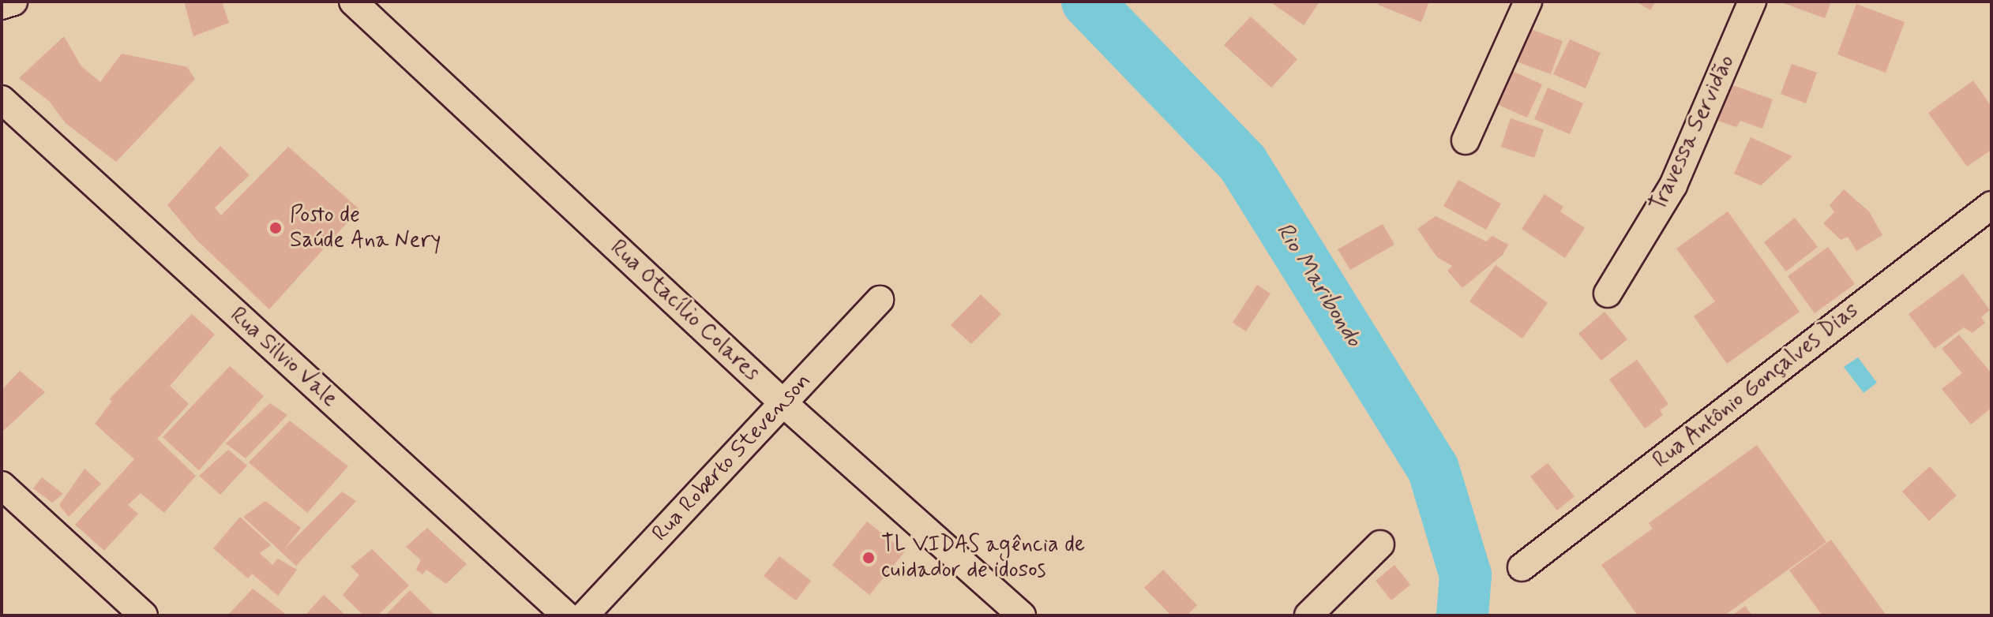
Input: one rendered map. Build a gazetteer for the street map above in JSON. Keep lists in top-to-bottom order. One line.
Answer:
{"streets":{"street":["Travessa Servidão","Rua Otacílio Colares","Rua Silvio Vale","Rua Antônio Gonçalves Dias","Rua Roberto Stevenson"]},"crossings":[["Rua Otacílio Colares","Rua Roberto Stevenson"]],"water":["Rio Maribondo"],"places":["Posto de Saúde Ana Nery","TL VIDAS agência de cuidador de idosos"]}
